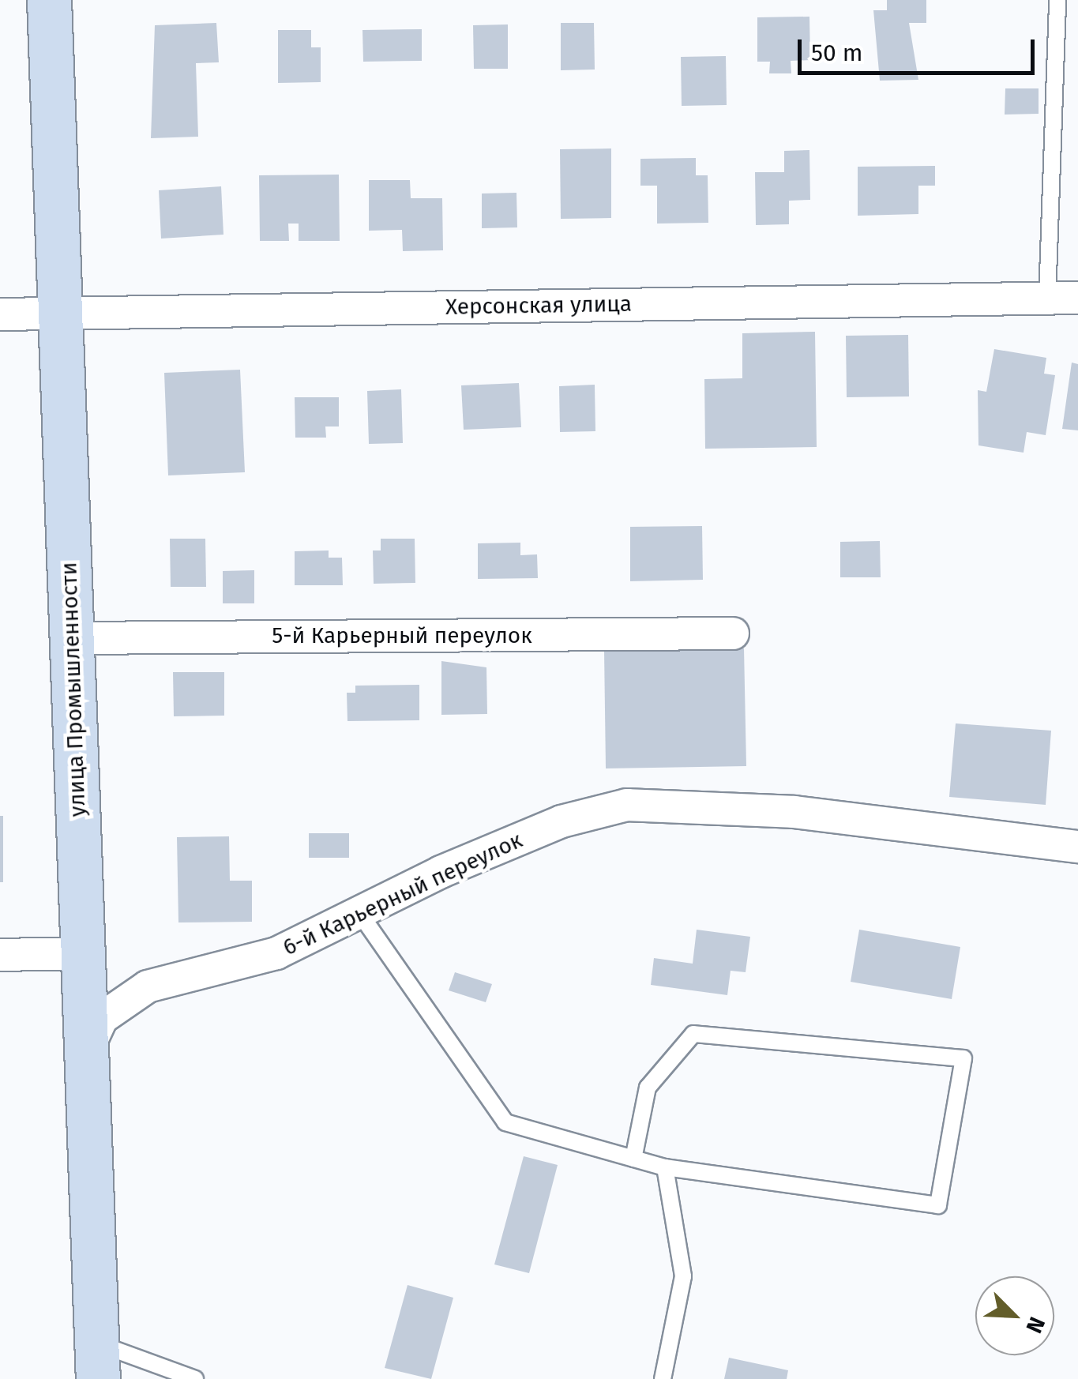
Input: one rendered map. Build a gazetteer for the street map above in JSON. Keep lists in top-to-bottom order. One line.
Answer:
{"streets":{"main road":["улица Промышленности"],"street":["Херсонская улица","5-й Карьерный переулок","6-й Карьерный переулок"]},"crossings":[["Херсонская улица","улица Промышленности"],["5-й Карьерный переулок","улица Промышленности"],["улица Промышленности","6-й Карьерный переулок"]],"scale_bar":"50 m","north":"bottom right"}
